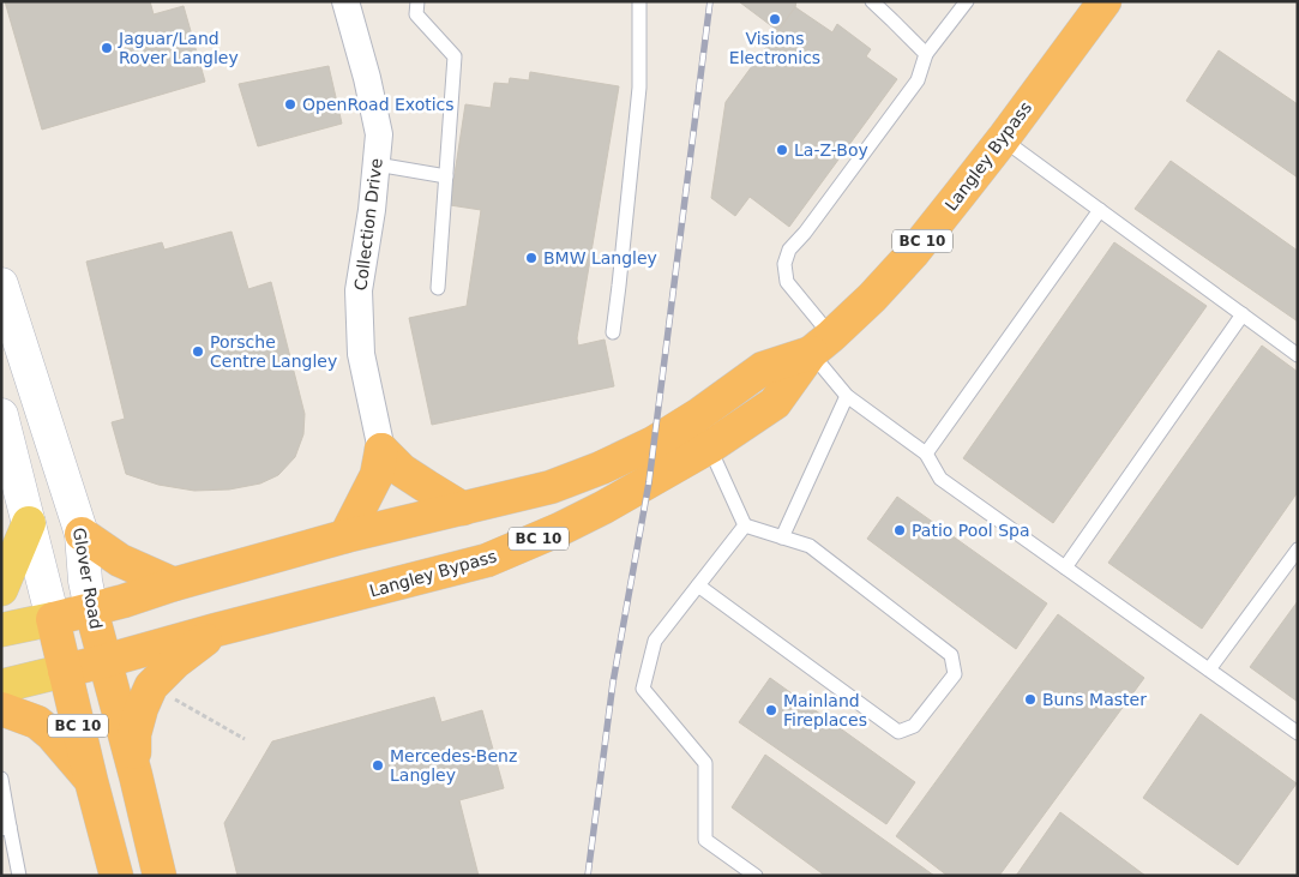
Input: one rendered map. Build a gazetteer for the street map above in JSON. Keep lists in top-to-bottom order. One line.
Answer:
{"streets":{"highway":["Langley Bypass","BC 10","Glover Road"],"street":["Collection Drive"]},"crossings":[["Langley Bypass","BC 10"],["Langley Bypass","Glover Road"]],"places":["Visions Electronics","Jaguar/Land Rover Langley","OpenRoad Exotics","La-Z-Boy","BMW Langley","Porsche Centre Langley","Patio Pool Spa","Buns Master","Mainland Fireplaces","Mercedes-Benz Langley"]}
